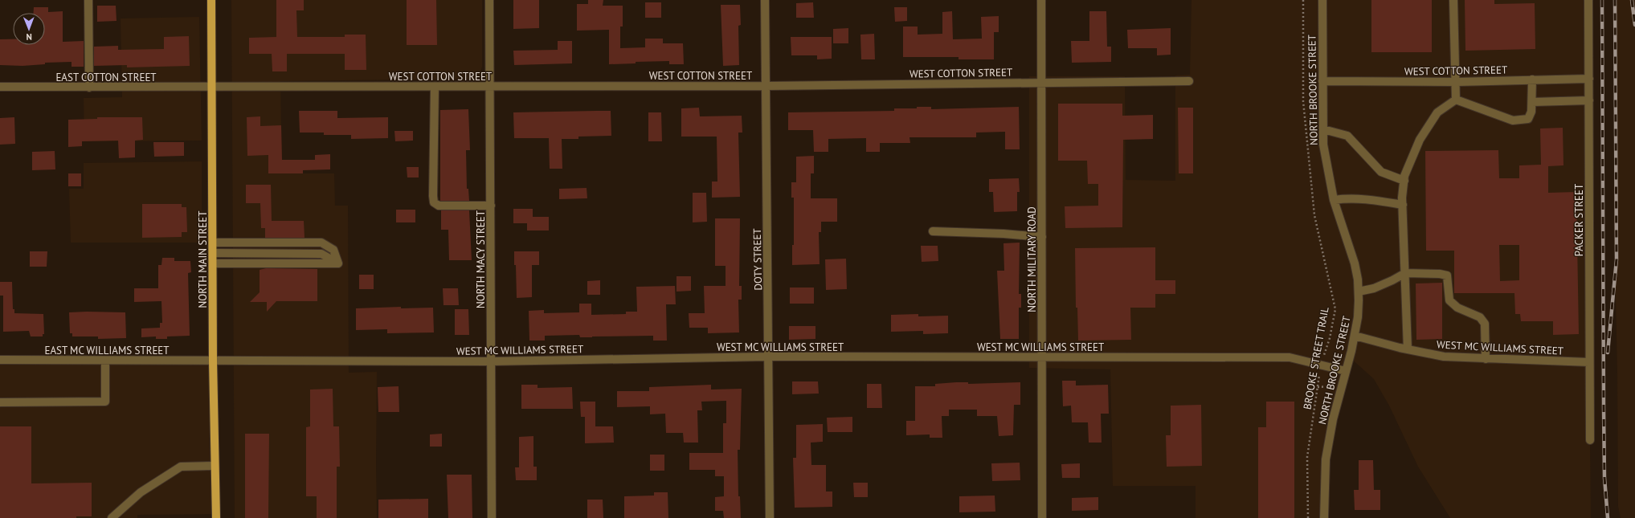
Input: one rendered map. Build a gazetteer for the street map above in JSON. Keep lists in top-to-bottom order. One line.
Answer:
{"streets":{"main road":["NORTH MAIN STREET"],"street":["WEST COTTON STREET","EAST COTTON STREET","NORTH BROOKE STREET","PACKER STREET","NORTH MACY STREET","DOTY STREET","NORTH MILITARY ROAD","WEST MC WILLIAMS STREET","EAST MC WILLIAMS STREET"],"path":["BROOKE STREET TRAIL"]},"crossings":[["WEST COTTON STREET","EAST COTTON STREET"],["WEST COTTON STREET","NORTH BROOKE STREET"],["WEST COTTON STREET","PACKER STREET"],["WEST COTTON STREET","NORTH MAIN STREET"],["WEST COTTON STREET","NORTH MACY STREET"],["WEST COTTON STREET","DOTY STREET"],["WEST COTTON STREET","NORTH MILITARY ROAD"],["EAST COTTON STREET","NORTH MAIN STREET"],["NORTH BROOKE STREET","WEST MC WILLIAMS STREET"],["PACKER STREET","WEST MC WILLIAMS STREET"],["NORTH MAIN STREET","WEST MC WILLIAMS STREET"],["NORTH MAIN STREET","EAST MC WILLIAMS STREET"],["NORTH MACY STREET","WEST MC WILLIAMS STREET"],["DOTY STREET","WEST MC WILLIAMS STREET"],["NORTH MILITARY ROAD","WEST MC WILLIAMS STREET"],["WEST MC WILLIAMS STREET","EAST MC WILLIAMS STREET"],["WEST MC WILLIAMS STREET","BROOKE STREET TRAIL"]],"north":"bottom"}
